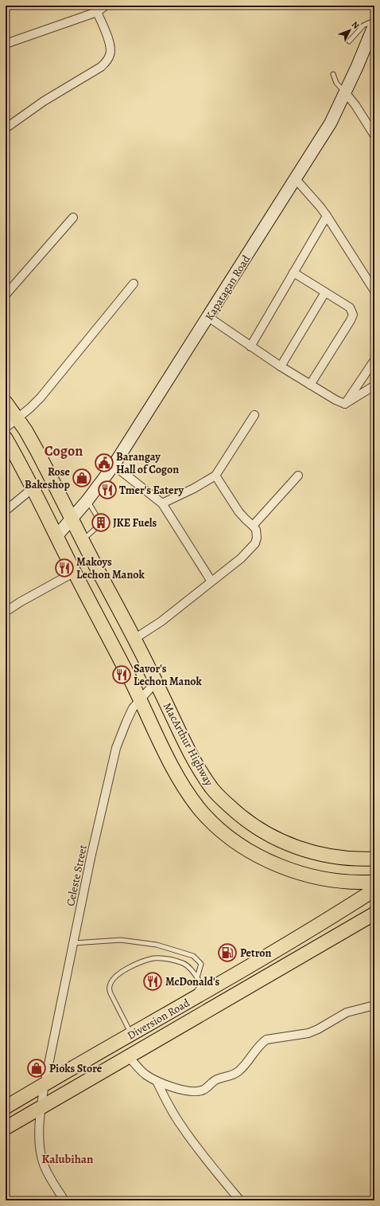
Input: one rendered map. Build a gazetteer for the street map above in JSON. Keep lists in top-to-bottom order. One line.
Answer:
{"streets":{"highway":["MacArthur Highway","Diversion Road"],"main road":["Kapatagan Road"],"street":["Celeste Street"]},"crossings":[["Kapatagan Road","MacArthur Highway"],["MacArthur Highway","Celeste Street"],["Celeste Street","Diversion Road"]],"districts":["Cogon","Kalubihan"],"places":{"public building":["Barangay Hall of Cogon"],"shop":["Rose Bakeshop","Pioks Store"],"restaurant":["Tmer's Eatery","Makoys Lechon Manok","Savor's Lechon Manok","McDonald's"],"building":["JKE Fuels"],"fuel station":["Petron"]},"north":"top right"}
